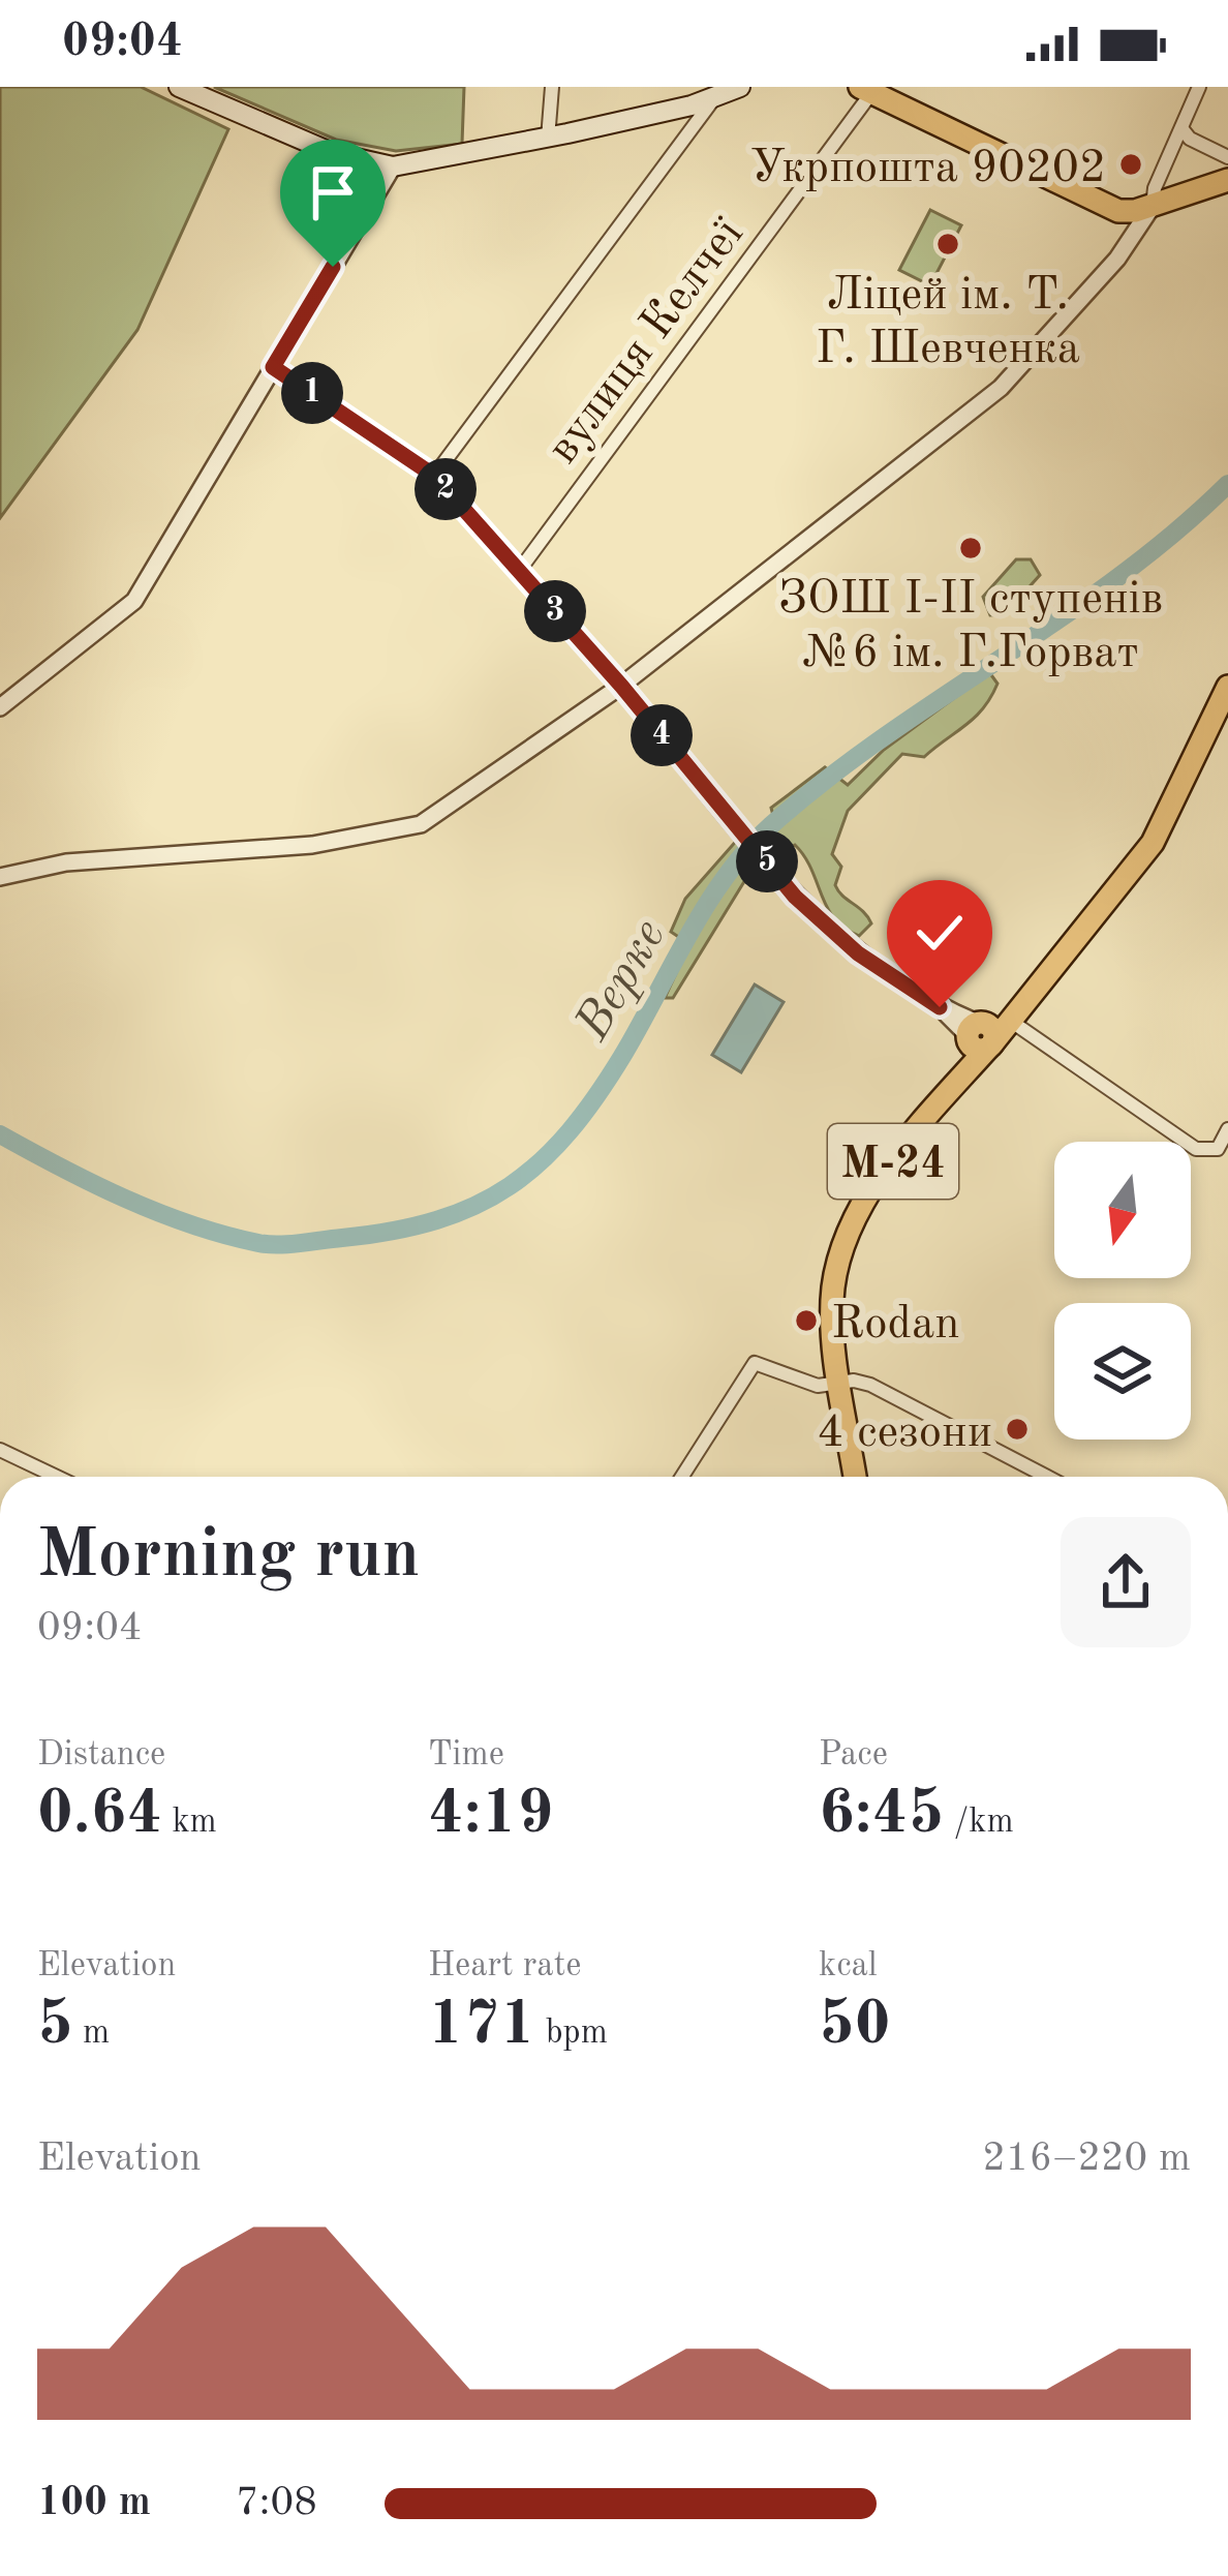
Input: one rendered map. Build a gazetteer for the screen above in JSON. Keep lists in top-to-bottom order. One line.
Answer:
{"streets":{"highway":["М-24"],"street":["вулиця Келчеї"]},"water":["Верке"],"places":["Укрпошта 90202","Ліцей ім. Т. Г. Шевченка","ЗОШ І-ІІ ступенів №6 ім. Г.Горват","Rodan","4 сезони"],"north":"bottom","page":{"status":"09:04","pins":["1","2","3","4","5"],"heading":["Morning run","09:04"],"stats":[["Distance","0.64 km"],["Time","4:19"],["Pace","6:45 /km"],["Elevation","5 m"],["Heart rate","171 bpm"],["kcal","50"]],"chart":["Elevation","216–220 m"],"list":[{"name":"100 m","note":"7:08"}]}}
